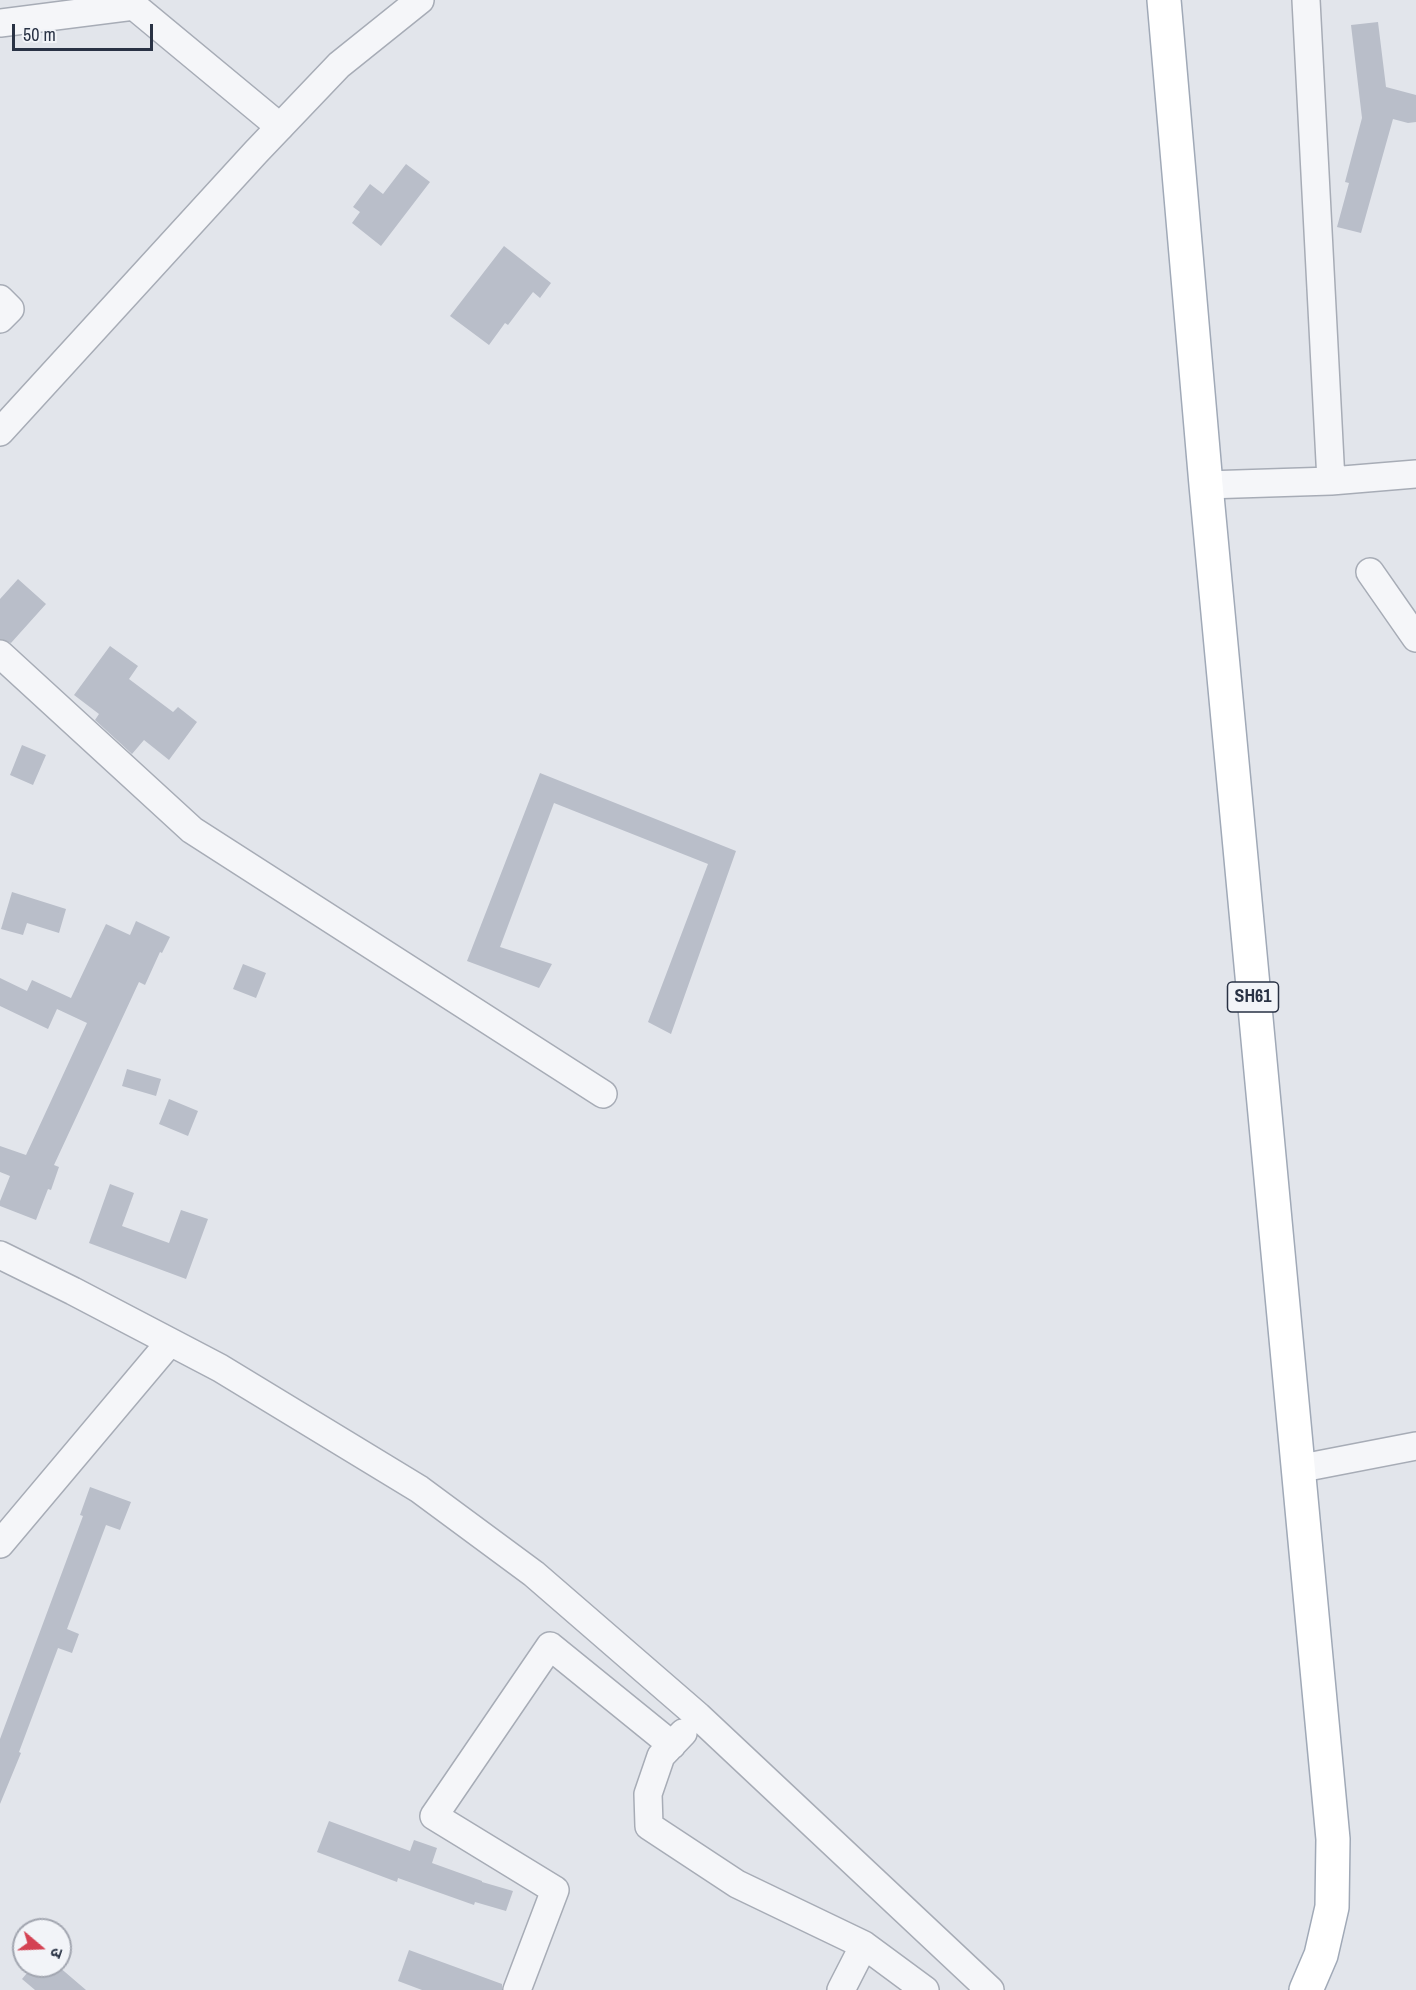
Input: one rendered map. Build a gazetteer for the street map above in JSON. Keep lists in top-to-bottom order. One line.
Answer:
{"streets":{"main road":["SH61"]},"scale_bar":"50 m","north":"right"}
